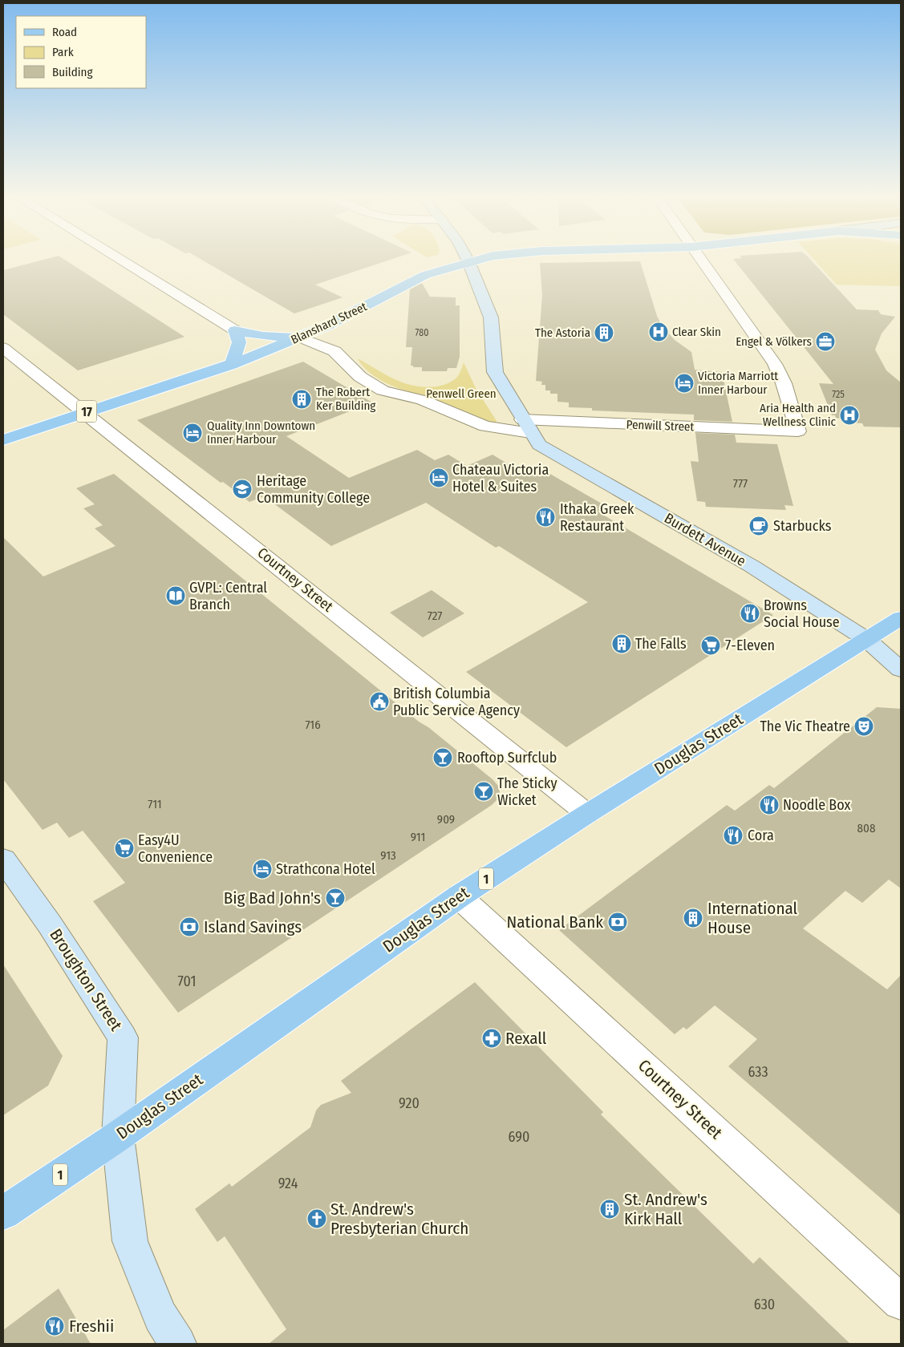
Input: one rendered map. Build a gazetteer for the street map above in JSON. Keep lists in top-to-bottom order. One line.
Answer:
{"streets":{"main road":["Blanshard Street","17","Douglas Street","1"],"street":["Penwill Street","Burdett Avenue","Courtney Street","Broughton Street"]},"crossings":[["Blanshard Street","Burdett Avenue"],["Blanshard Street","Courtney Street"],["Penwill Street","Burdett Avenue"],["Burdett Avenue","Douglas Street"],["Courtney Street","Douglas Street"],["Douglas Street","Broughton Street"]],"parks":["Penwell Green"],"places":{"hospital":["Clear Skin","Aria Health and Wellness Clinic"],"building":["The Astoria","The Robert Ker Building","The Falls","International House","St. Andrew's Kirk Hall"],"office":["Engel & Völkers"],"hotel":["Victoria Marriott Inner Harbour","Quality Inn Downtown Inner Harbour","Chateau Victoria Hotel & Suites","Strathcona Hotel"],"school or university":["Heritage Community College"],"restaurant":["Ithaka Greek Restaurant","Browns Social House","Noodle Box","Cora","Freshii"],"cafe":["Starbucks"],"library":["GVPL: Central Branch"],"supermarket":["7-Eleven","Easy4U Convenience"],"public building":["British Columbia Public Service Agency"],"theatre":["The Vic Theatre"],"bar":["Rooftop Surfclub","The Sticky Wicket","Big Bad John's"],"bank":["National Bank","Island Savings"],"pharmacy":["Rexall"],"church":["St. Andrew's Presbyterian Church"]},"house_numbers":["780","725","777","727","716","711","909","808","911","913","701","633","920","690","924","630"],"legend":["Road","Park","Building"]}
